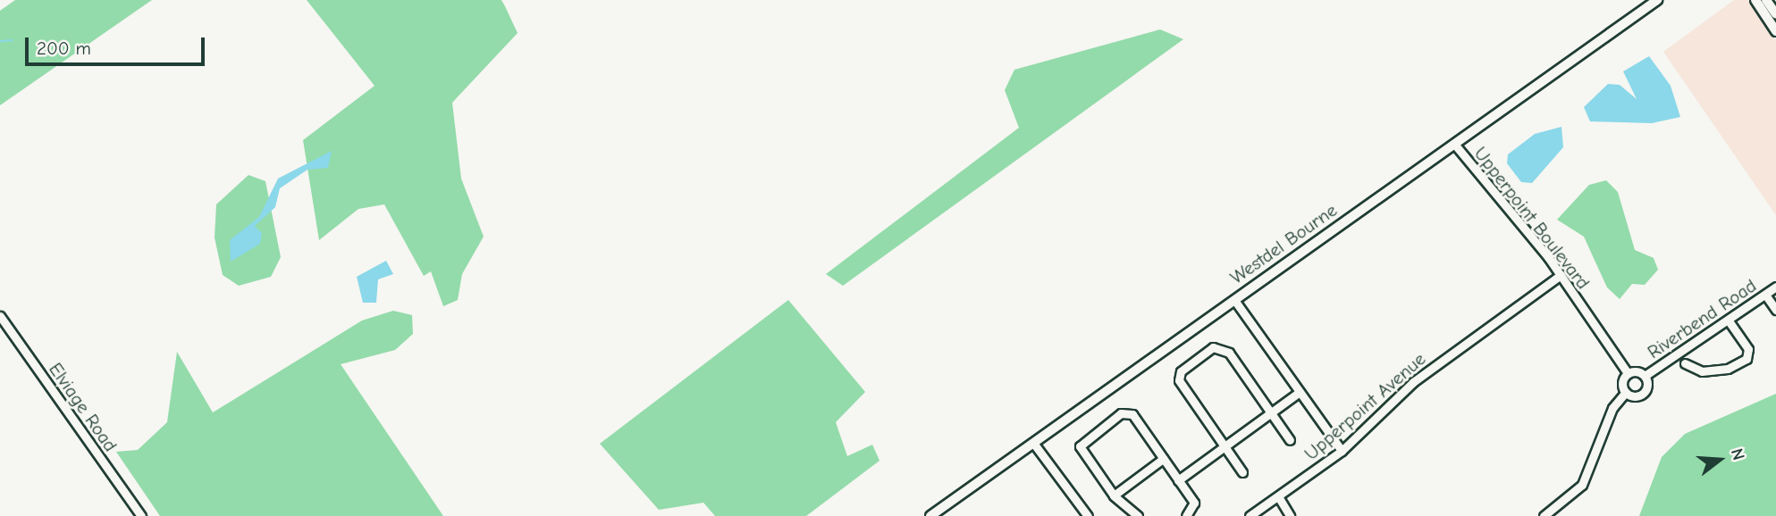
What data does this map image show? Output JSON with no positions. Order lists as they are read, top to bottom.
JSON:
{
  "streets": {
    "main road": ["Westdel Bourne"],
    "street": [
      "Upperpoint Boulevard",
      "Riverbend Road",
      "Upperpoint Avenue",
      "Elviage Road"
    ]
  },
  "crossings": [
    ["Upperpoint Boulevard", "Westdel Bourne"],
    ["Upperpoint Boulevard", "Upperpoint Avenue"]
  ],
  "scale_bar": "200 m",
  "north": "right"
}
